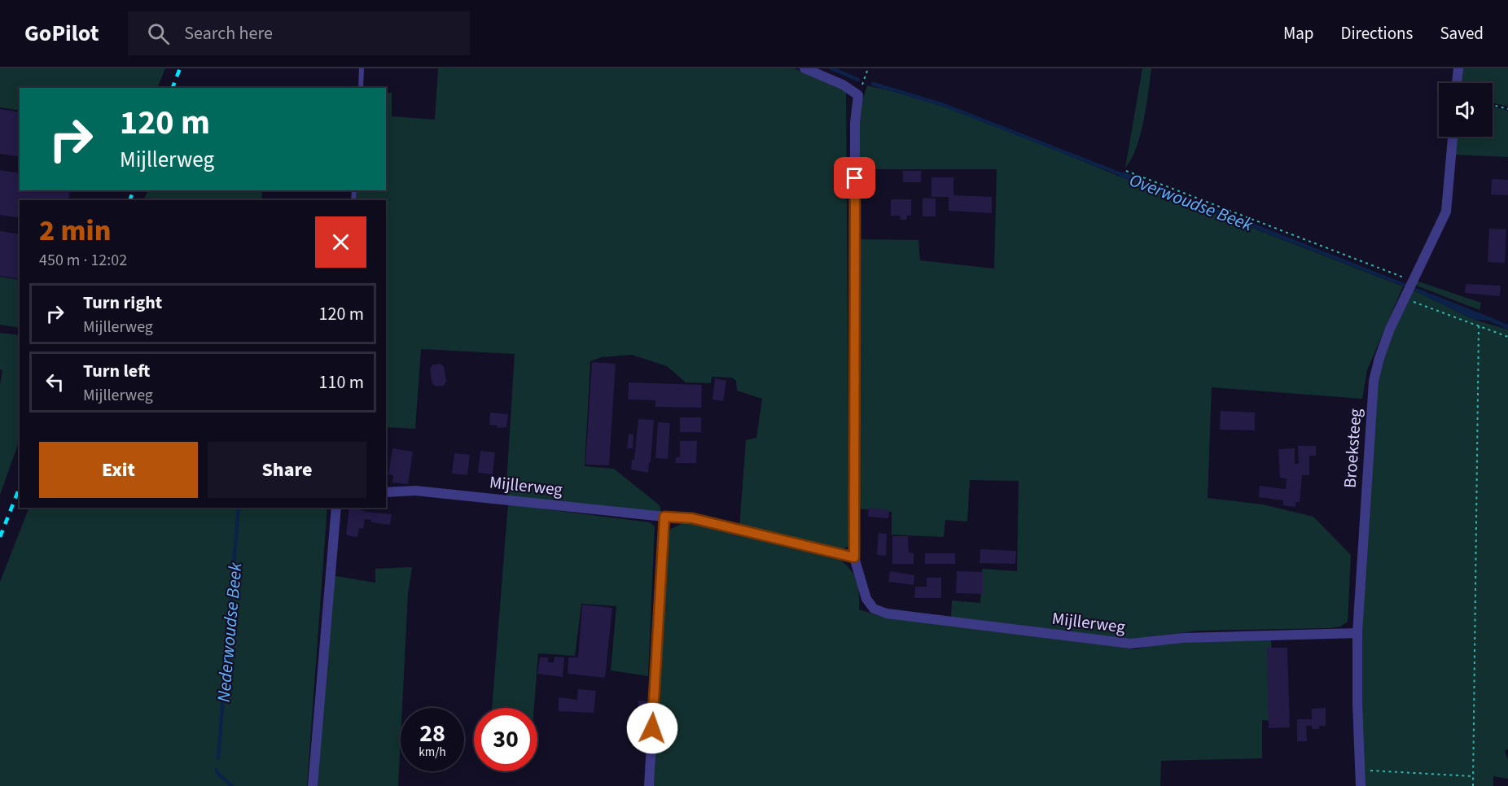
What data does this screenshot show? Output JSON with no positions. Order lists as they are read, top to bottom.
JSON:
{
  "streets": {
    "street": ["Broeksteeg", "Mijllerweg"]
  },
  "crossings": [
    ["Broeksteeg", "Mijllerweg"]
  ],
  "water": ["Overwoudse Beek", "Nederwoudse Beek"],
  "page": {
    "header": "GoPilot",
    "search": "Search here",
    "nav": ["Map", "Directions", "Saved"],
    "turn": ["120 m", "Mijllerweg"],
    "heading": ["2 min", "450 m · 12:02"],
    "list": [
      {
        "name": "Turn right",
        "note": "Mijllerweg",
        "value": "120 m"
      },
      {
        "name": "Turn left",
        "note": "Mijllerweg",
        "value": "110 m"
      }
    ],
    "buttons": ["Exit", "Share"],
    "speed": "28 km/h",
    "limit": "30"
  }
}
